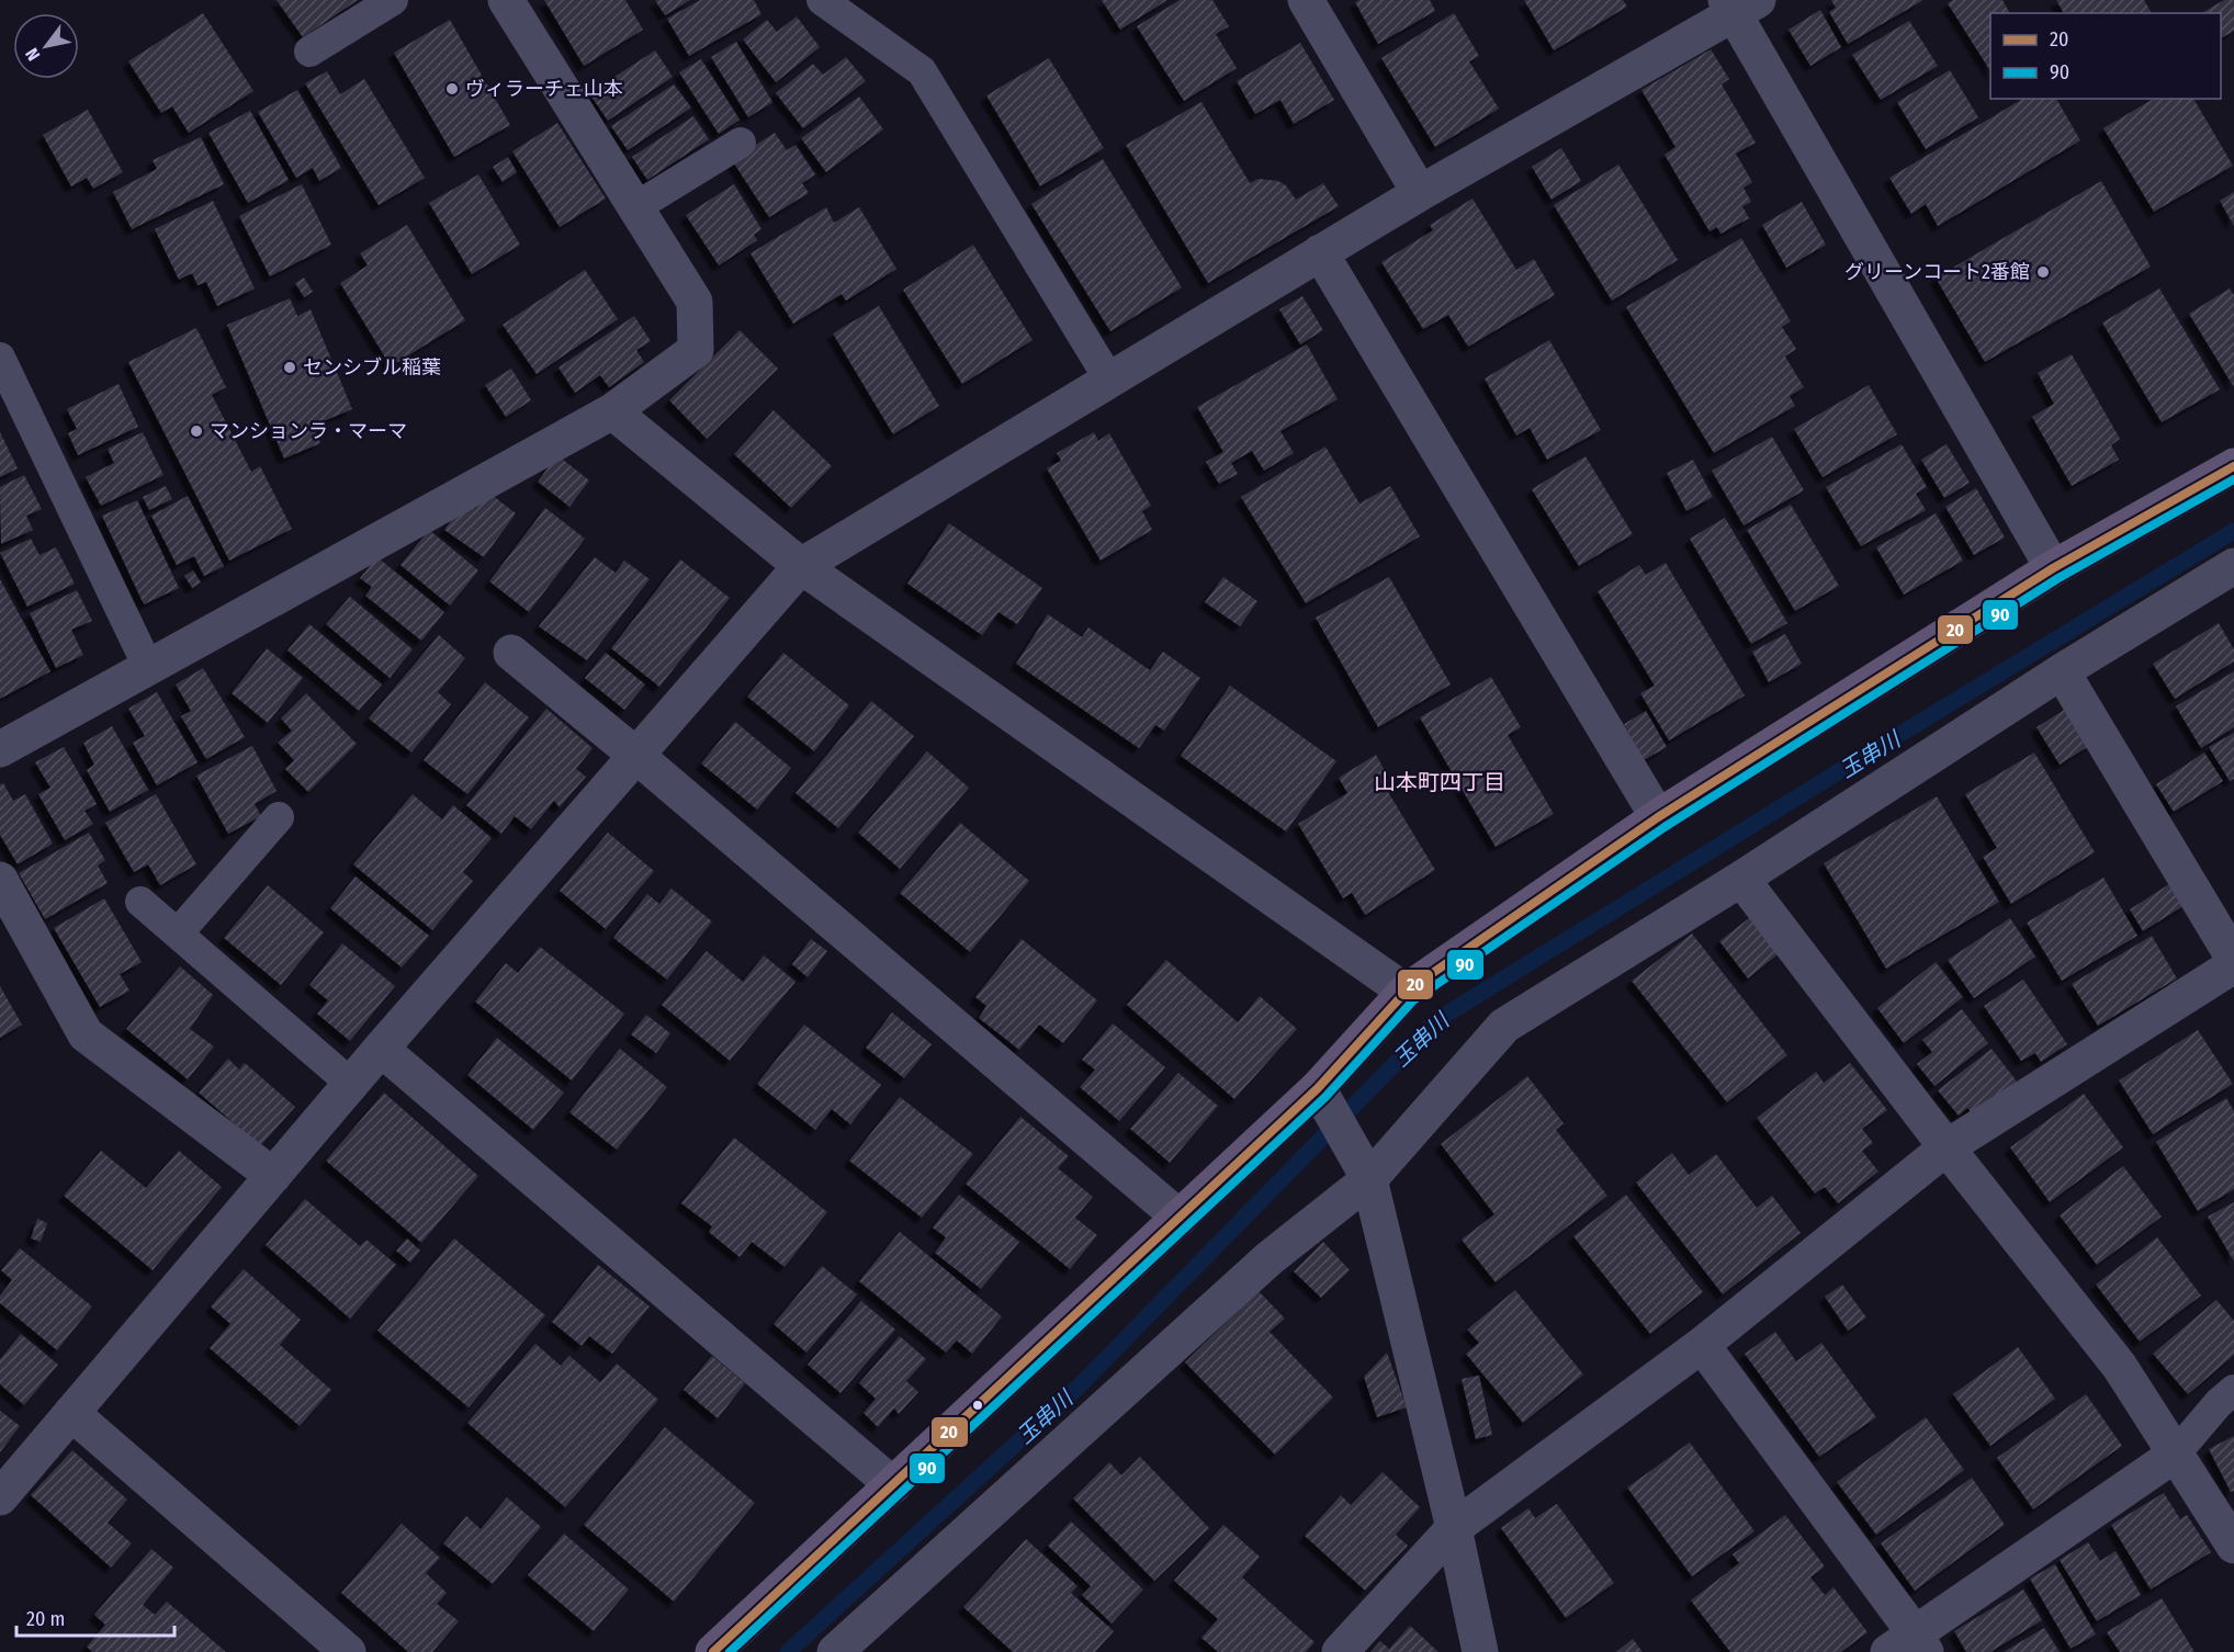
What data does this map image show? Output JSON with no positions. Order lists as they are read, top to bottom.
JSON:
{
  "districts": ["山本町四丁目"],
  "water": ["玉串川"],
  "places": [
    "ヴィラーチェ山本",
    "グリーンコート2番館",
    "センシブル稲葉",
    "マンションラ・マーマ"
  ],
  "lines": ["transit line 20", "transit line 90"],
  "legend": ["20", "90"],
  "scale_bar": "20 m",
  "north": "bottom left"
}
